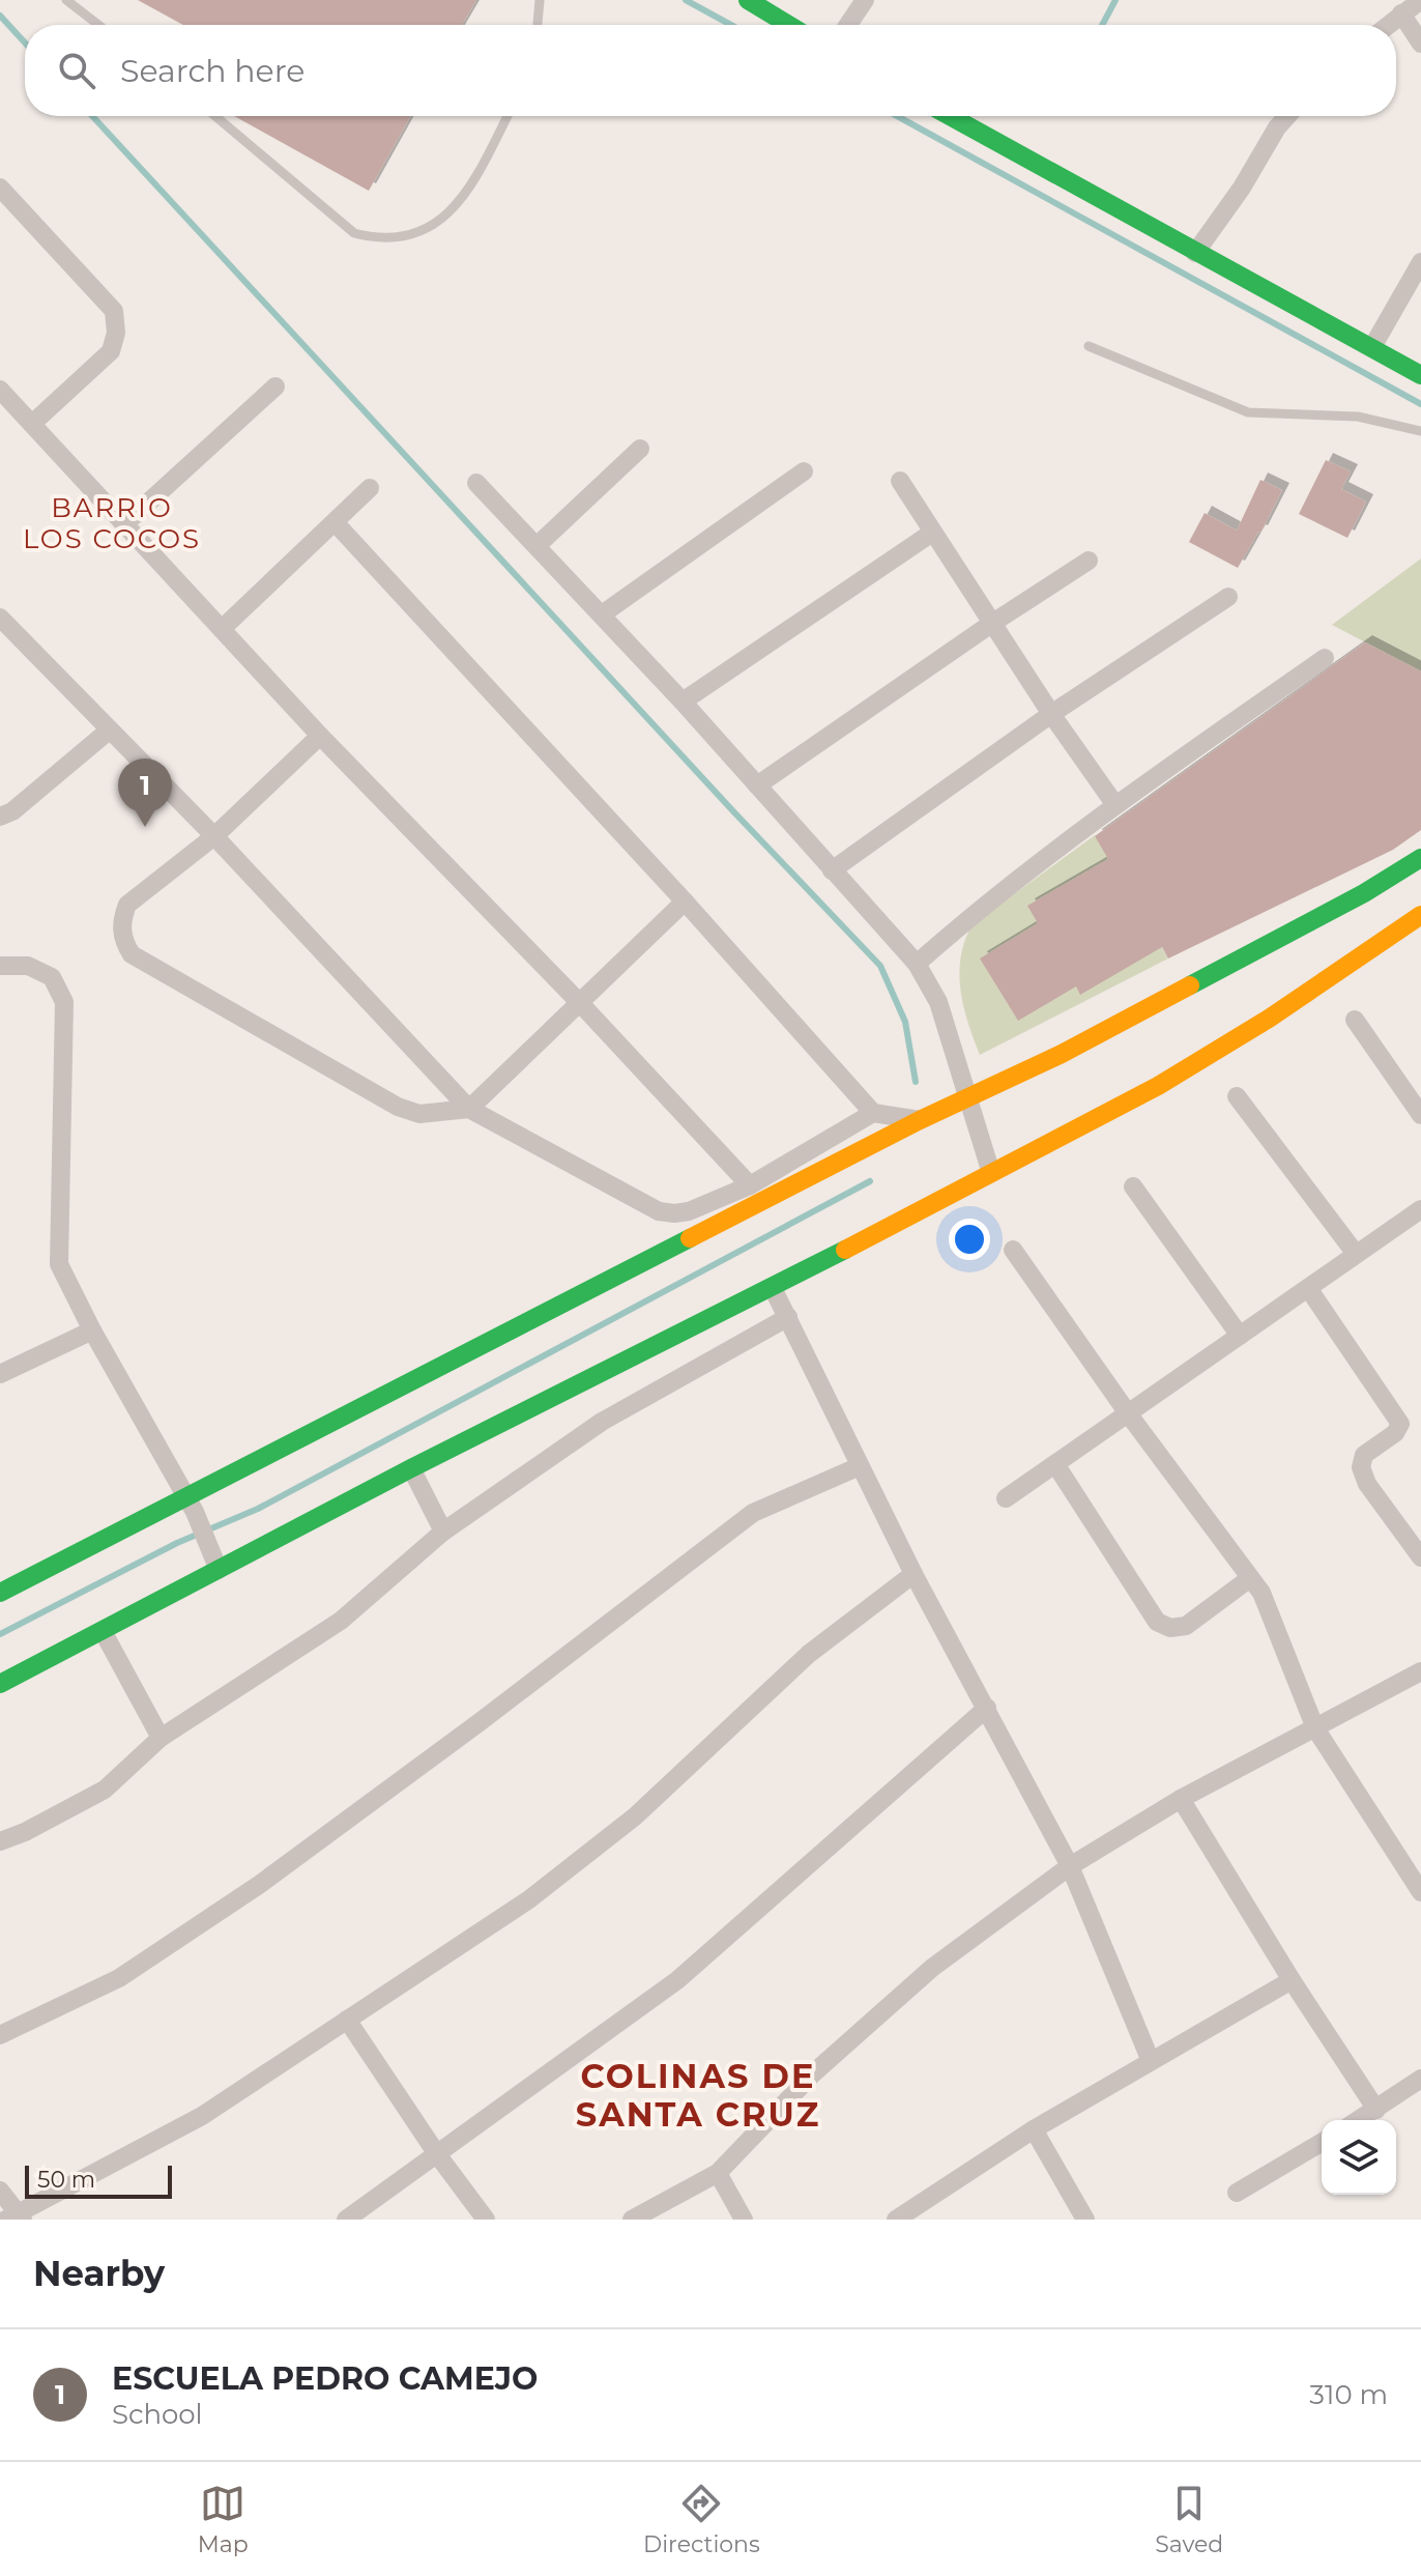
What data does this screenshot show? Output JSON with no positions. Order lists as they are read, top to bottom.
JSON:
{
  "districts": ["BARRIO LOS COCOS", "COLINAS DE SANTA CRUZ"],
  "scale_bar": "50 m",
  "page": {
    "search": "Search here",
    "pins": "1",
    "scale": "50 m",
    "heading": "Nearby",
    "list": [
      {
        "mark": "1",
        "name": "ESCUELA PEDRO CAMEJO",
        "note": "School",
        "value": "310 m"
      }
    ],
    "nav": ["Map", "Directions", "Saved"]
  }
}
